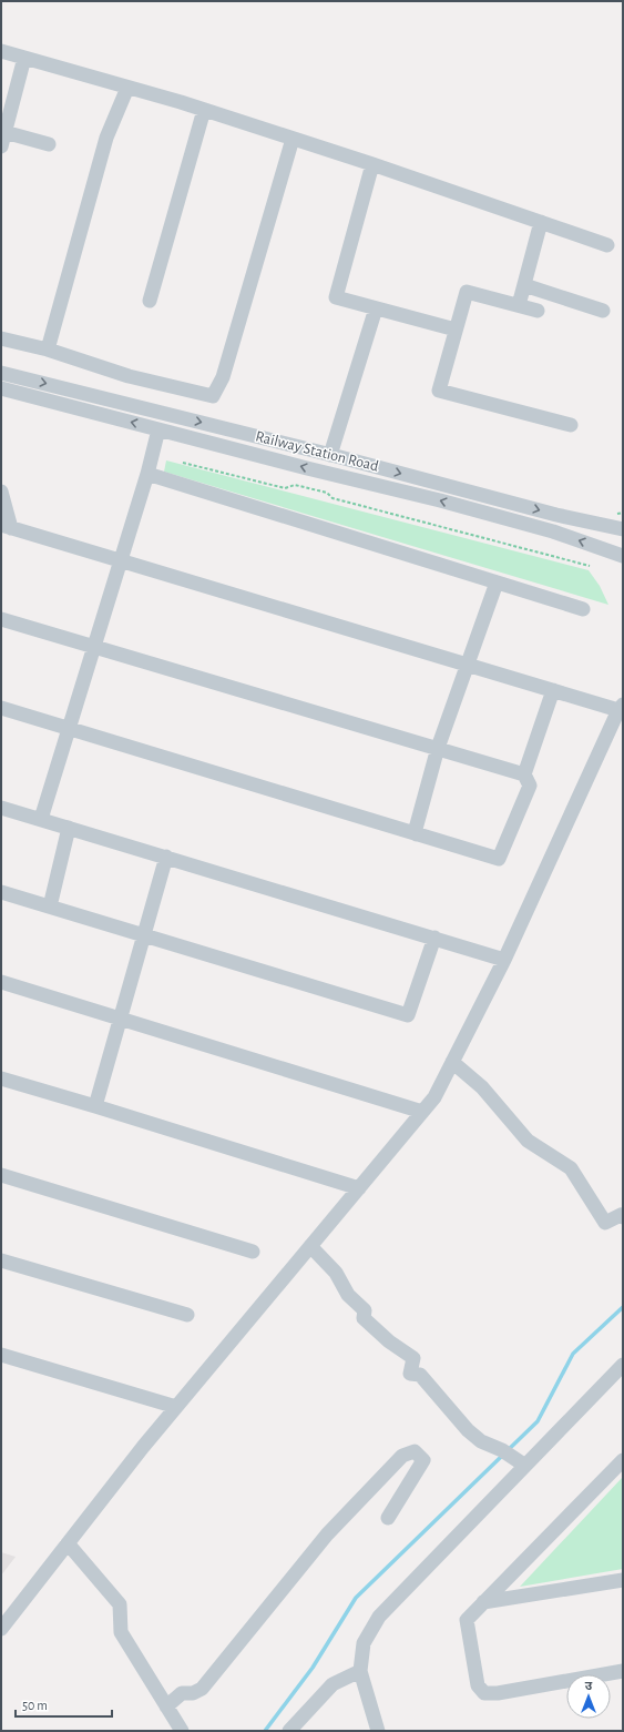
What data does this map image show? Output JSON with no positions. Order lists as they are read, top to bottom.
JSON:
{
  "streets": {
    "street": ["Railway Station Road"]
  },
  "scale_bar": "50 m",
  "north": "top"
}
